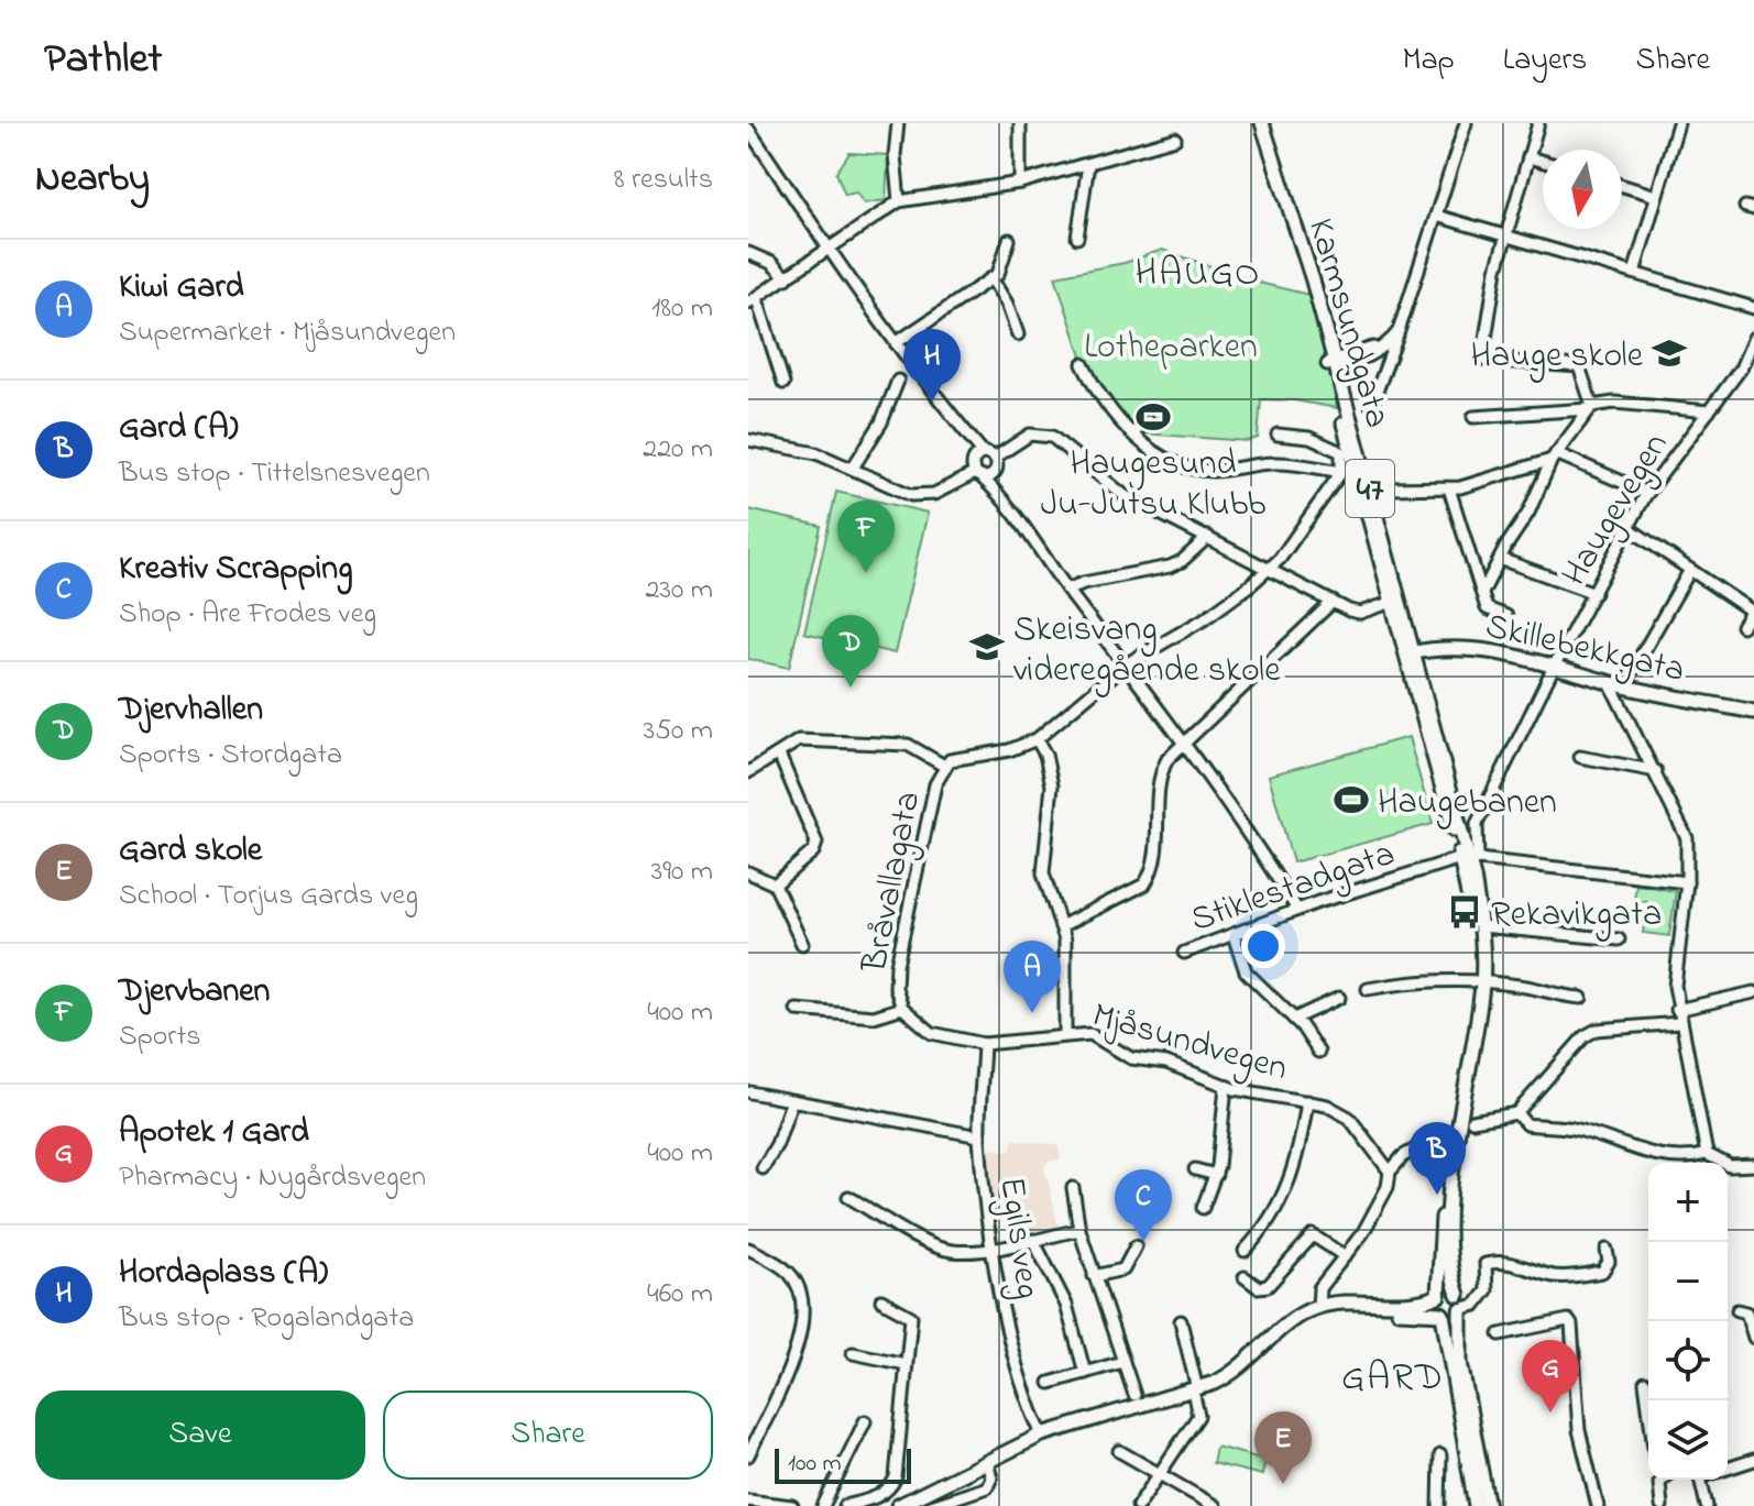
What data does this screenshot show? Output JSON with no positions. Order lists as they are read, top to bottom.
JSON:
{
  "streets": {
    "main road": ["Karmsundgata", "47", "Skillebekkgata"],
    "street": [
      "Haugevegen",
      "Bråvallagata",
      "Stiklestadgata",
      "Mjåsundvegen",
      "Egils veg"
    ]
  },
  "crossings": [
    ["Karmsundgata", "47"],
    ["Karmsundgata", "Haugevegen"],
    ["Karmsundgata", "Skillebekkgata"],
    ["Karmsundgata", "Bråvallagata"],
    ["Karmsundgata", "Stiklestadgata"],
    ["Haugevegen", "Skillebekkgata"],
    ["Haugevegen", "Stiklestadgata"],
    ["Bråvallagata", "Mjåsundvegen"],
    ["Mjåsundvegen", "Egils veg"]
  ],
  "districts": ["HAUGO", "GARD"],
  "parks": ["Lotheparken"],
  "places": {
    "school or university": ["Hauge skole", "Skeisvang videregående skole"],
    "sports": ["Haugesund Ju-Jutsu Klubb", "Haugebanen"],
    "bus stop": ["Rekavikgata"]
  },
  "scale_bar": "100 m",
  "north": "bottom",
  "page": {
    "header": "Pathlet",
    "nav": ["Map", "Layers", "Share"],
    "heading": ["Nearby", "8 results"],
    "list": [
      {
        "mark": "A",
        "name": "Kiwi Gard",
        "note": "Supermarket · Mjåsundvegen",
        "value": "180 m"
      },
      {
        "mark": "B",
        "name": "Gard (A)",
        "note": "Bus stop · Tittelsnesvegen",
        "value": "220 m"
      },
      {
        "mark": "C",
        "name": "Kreativ Scrapping",
        "note": "Shop · Are Frodes veg",
        "value": "230 m"
      },
      {
        "mark": "D",
        "name": "Djervhallen",
        "note": "Sports · Stordgata",
        "value": "350 m"
      },
      {
        "mark": "E",
        "name": "Gard skole",
        "note": "School · Torjus Gards veg",
        "value": "390 m"
      },
      {
        "mark": "F",
        "name": "Djervbanen",
        "note": "Sports",
        "value": "400 m"
      },
      {
        "mark": "G",
        "name": "Apotek 1 Gard",
        "note": "Pharmacy · Nygårdsvegen",
        "value": "400 m"
      },
      {
        "mark": "H",
        "name": "Hordaplass (A)",
        "note": "Bus stop · Rogalandgata",
        "value": "460 m"
      }
    ],
    "pins": [
      "H",
      "F",
      "D",
      "A",
      "B",
      "C",
      "G",
      "E"
    ],
    "map_buttons": ["+", "−"],
    "buttons": ["Save", "Share"],
    "scale": "100 m"
  }
}
